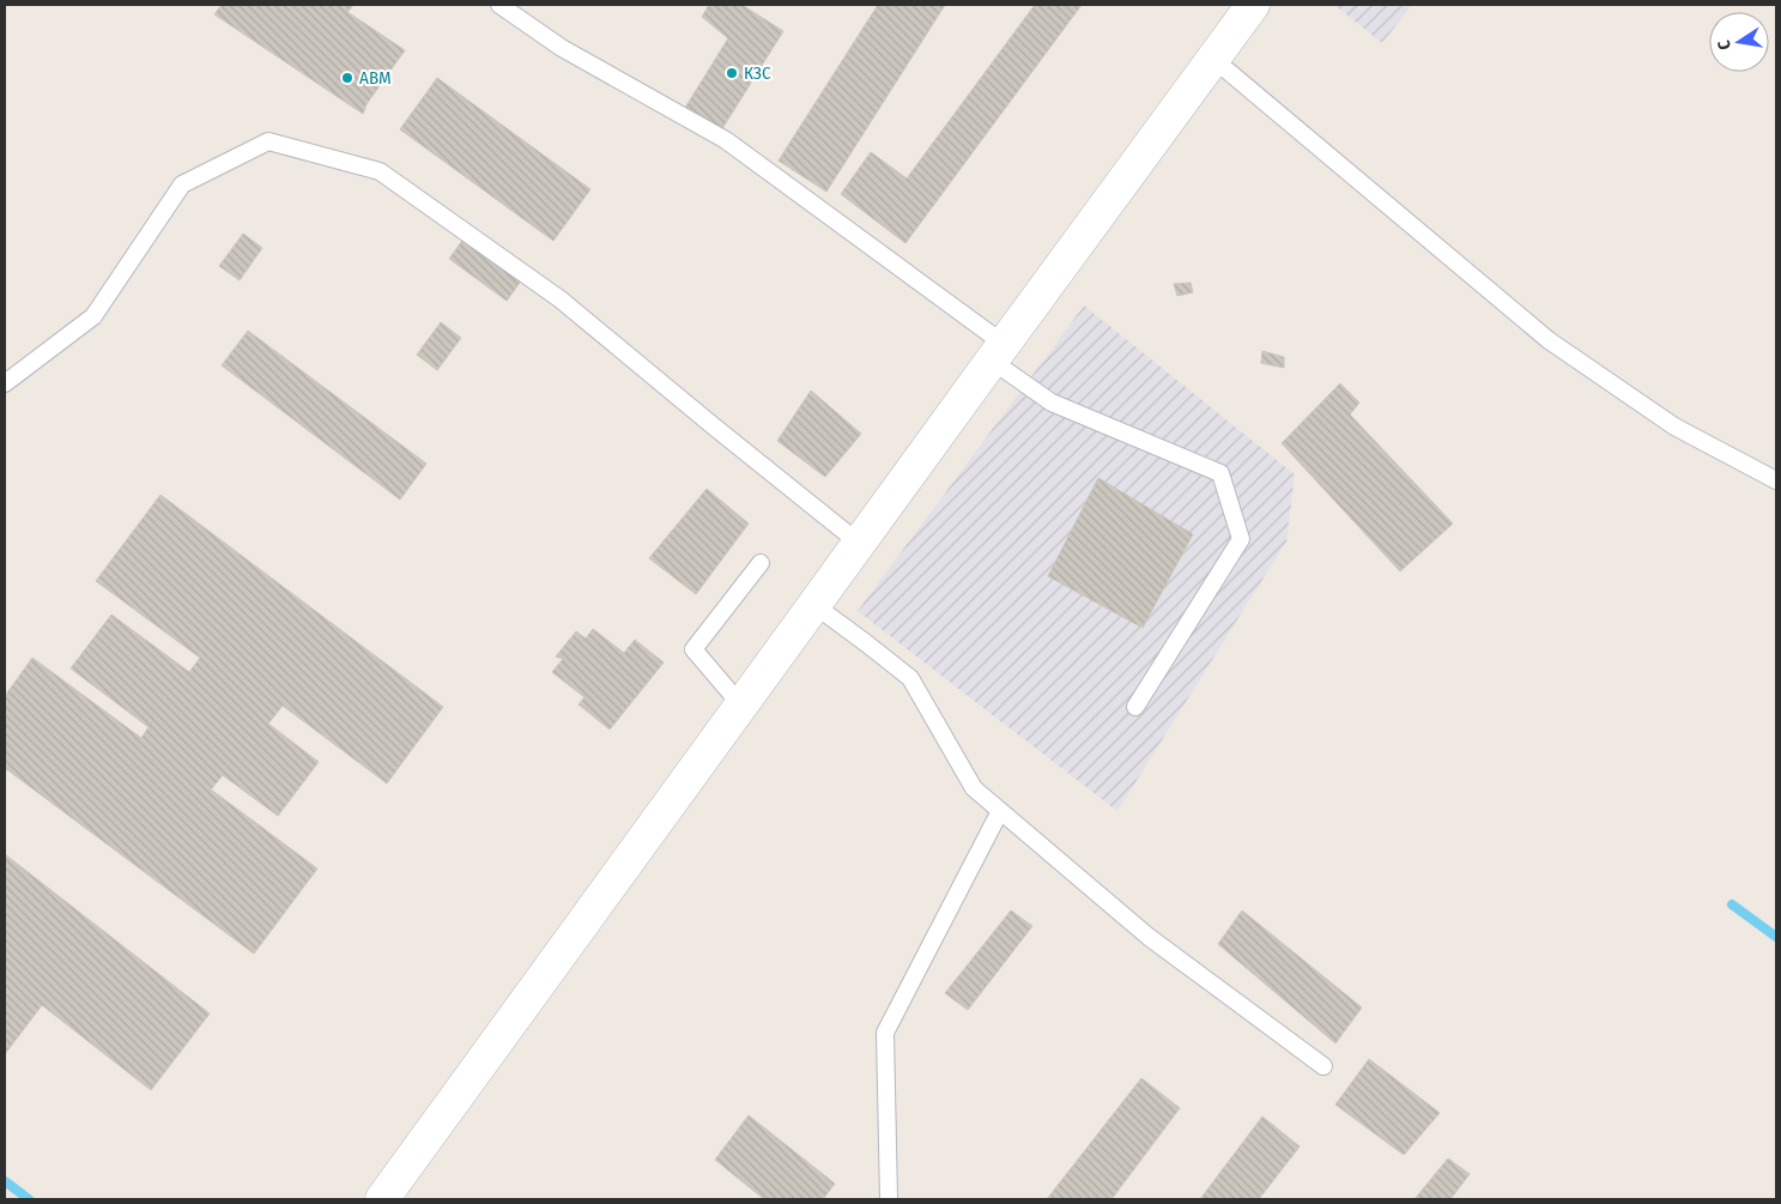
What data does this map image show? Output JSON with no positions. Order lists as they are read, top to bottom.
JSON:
{
  "places": ["КЗС", "АВМ"],
  "north": "left"
}
